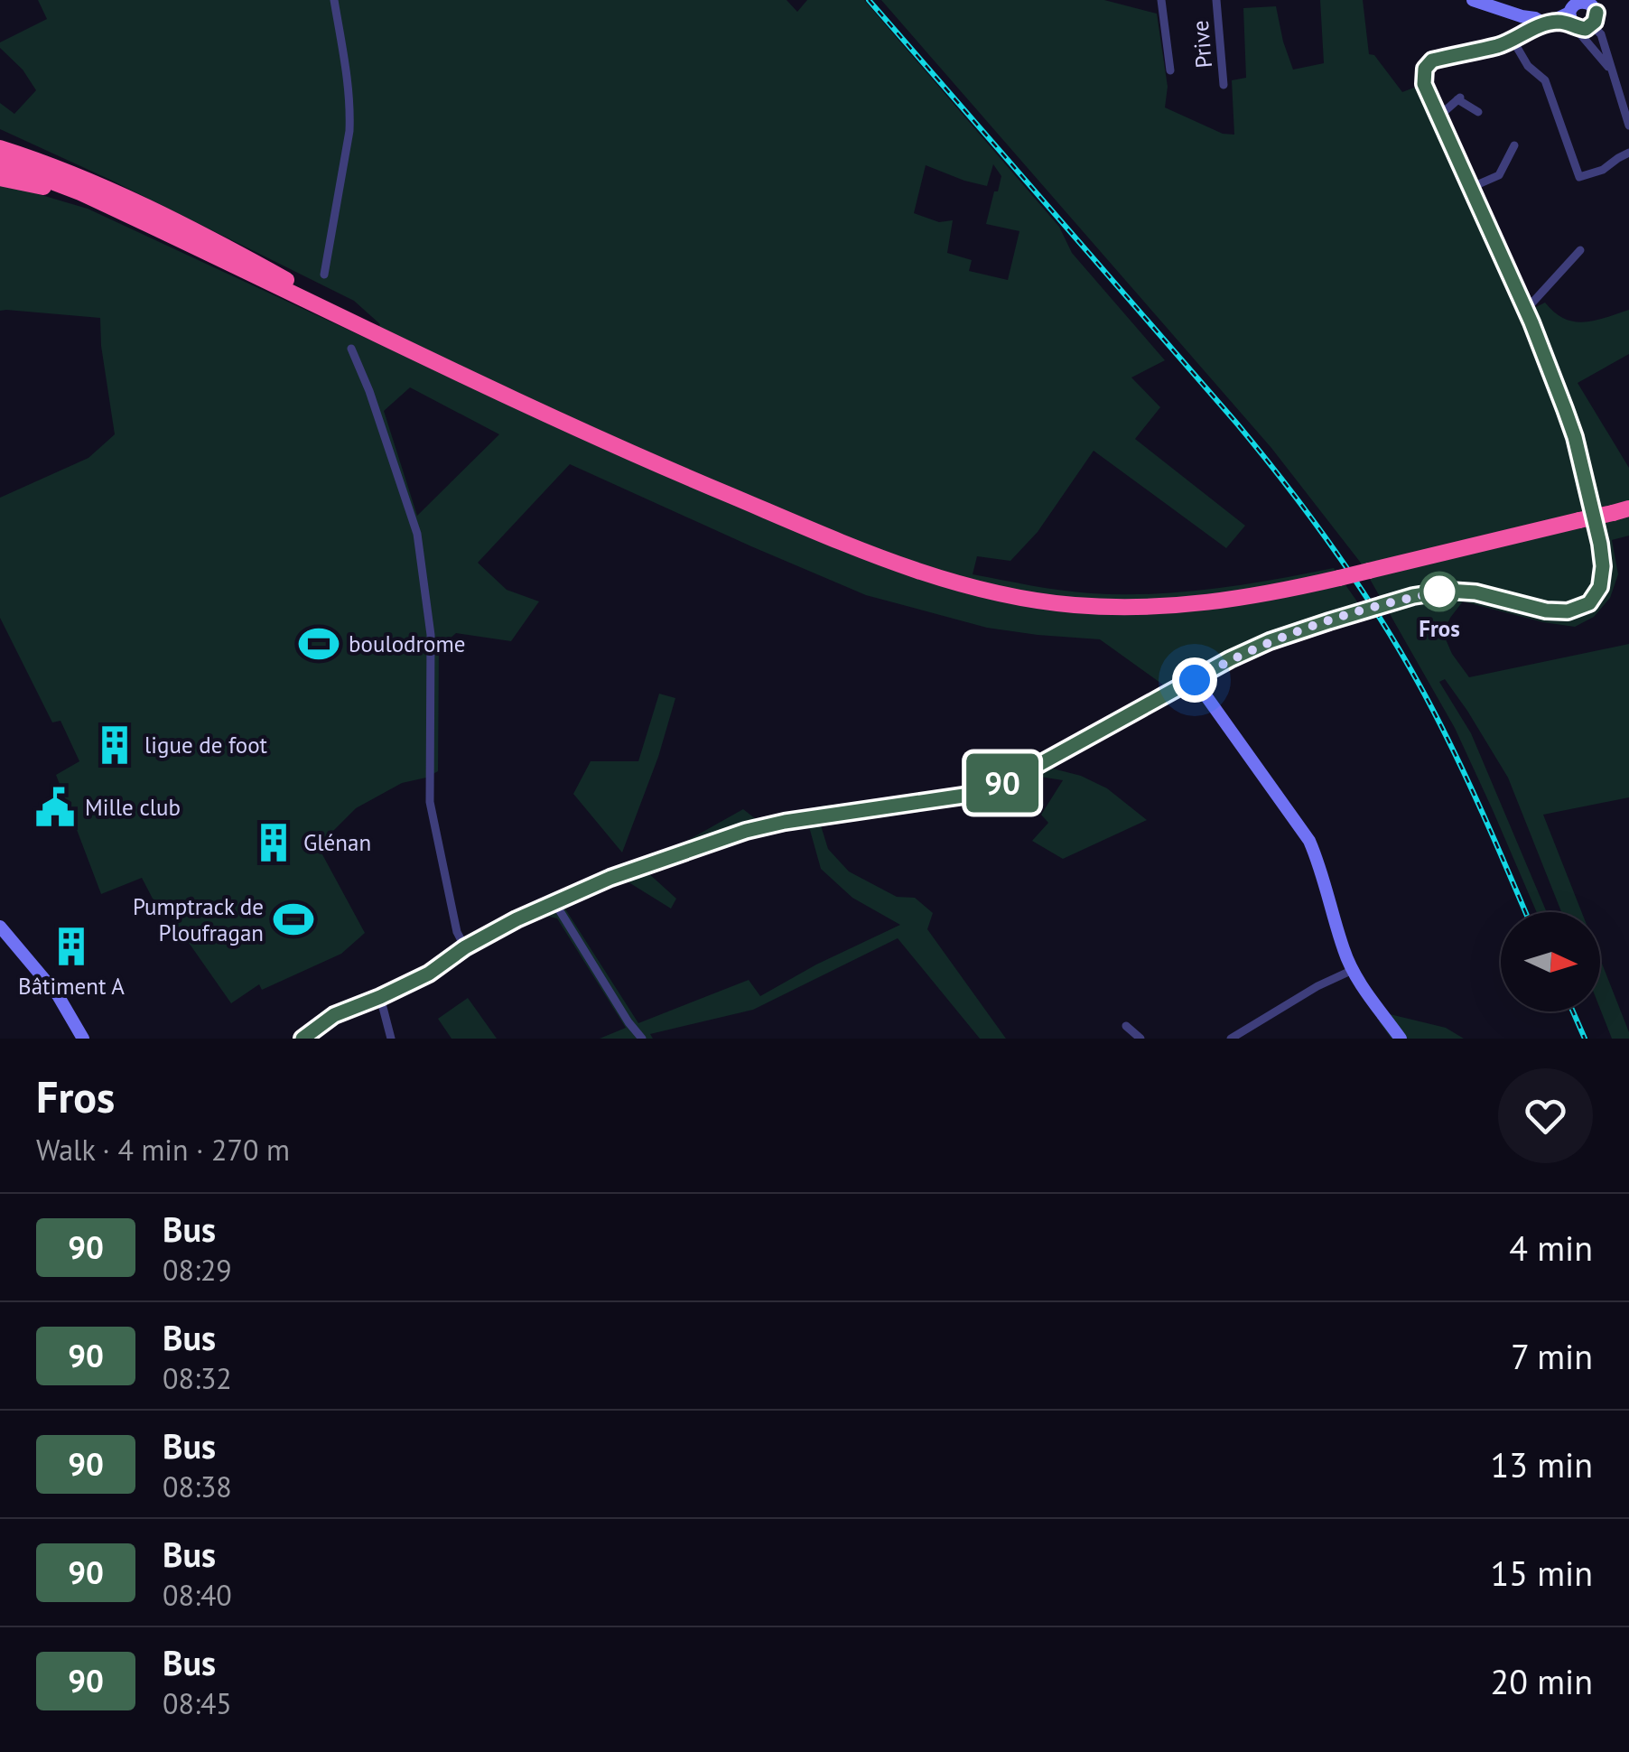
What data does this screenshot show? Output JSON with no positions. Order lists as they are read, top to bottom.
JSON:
{
  "streets": {
    "street": ["Prive"]
  },
  "places": {
    "other": ["Fros"],
    "sports": ["boulodrome", "Pumptrack de Ploufragan"],
    "building": ["ligue de foot", "Glénan", "Bâtiment A"],
    "public building": ["Mille club"]
  },
  "lines": ["bus line 90"],
  "north": "right",
  "page": {
    "on_map": "90",
    "heading": ["Fros", "Walk · 4 min · 270 m"],
    "list": [
      {
        "mark": "90",
        "name": "Bus",
        "note": "08:29",
        "value": "4 min"
      },
      {
        "mark": "90",
        "name": "Bus",
        "note": "08:32",
        "value": "7 min"
      },
      {
        "mark": "90",
        "name": "Bus",
        "note": "08:38",
        "value": "13 min"
      },
      {
        "mark": "90",
        "name": "Bus",
        "note": "08:40",
        "value": "15 min"
      },
      {
        "mark": "90",
        "name": "Bus",
        "note": "08:45",
        "value": "20 min"
      }
    ]
  }
}
